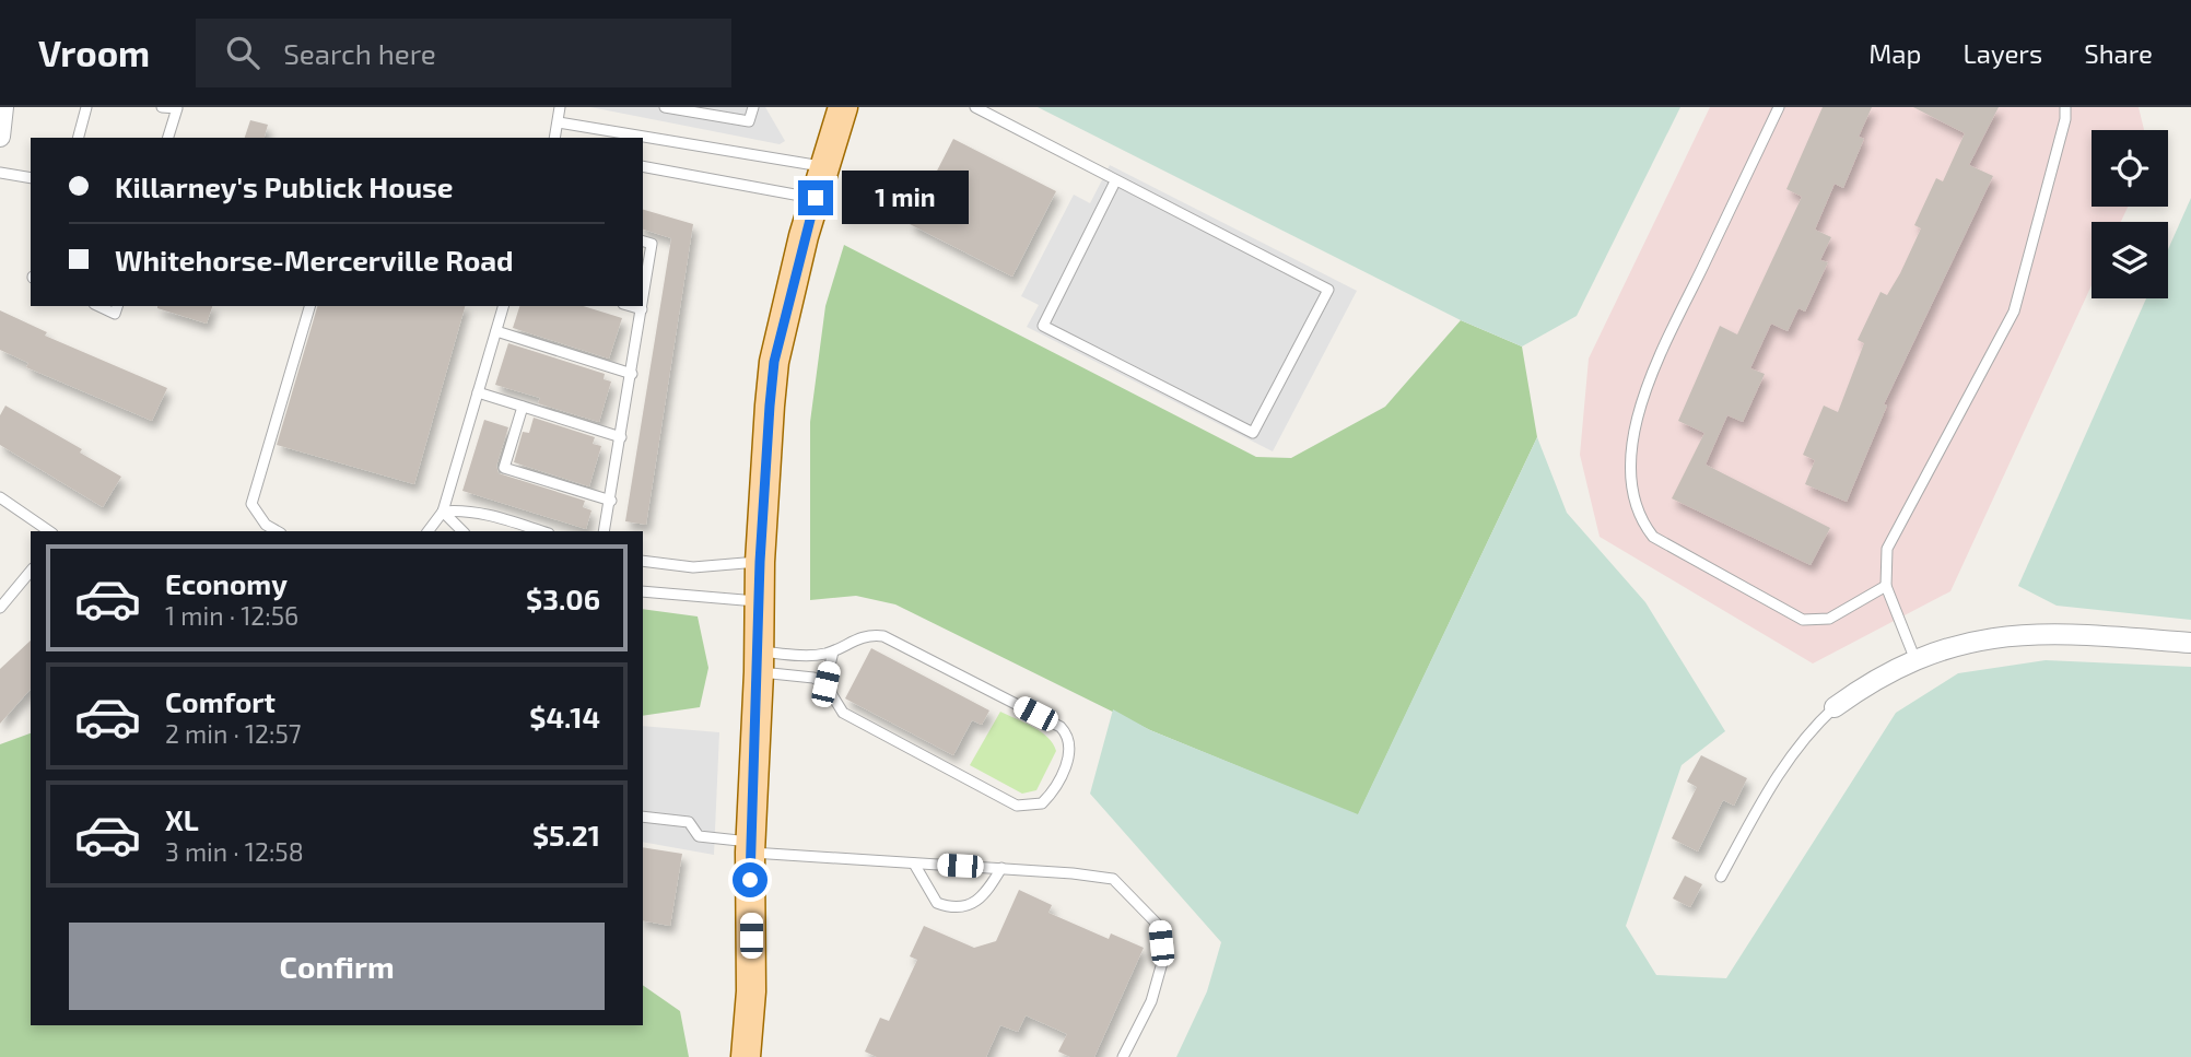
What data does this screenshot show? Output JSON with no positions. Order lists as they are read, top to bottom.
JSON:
{
  "page": {
    "header": "Vroom",
    "search": "Search here",
    "nav": ["Map", "Layers", "Share"],
    "banner": ["Killarney's Publick House", "Whitehorse-Mercerville Road"],
    "bubble": "1 min",
    "list": [
      {
        "name": "Economy",
        "note": "1 min · 12:56",
        "value": "$3.06"
      },
      {
        "name": "Comfort",
        "note": "2 min · 12:57",
        "value": "$4.14"
      },
      {
        "name": "XL",
        "note": "3 min · 12:58",
        "value": "$5.21"
      }
    ],
    "buttons": "Confirm"
  }
}
